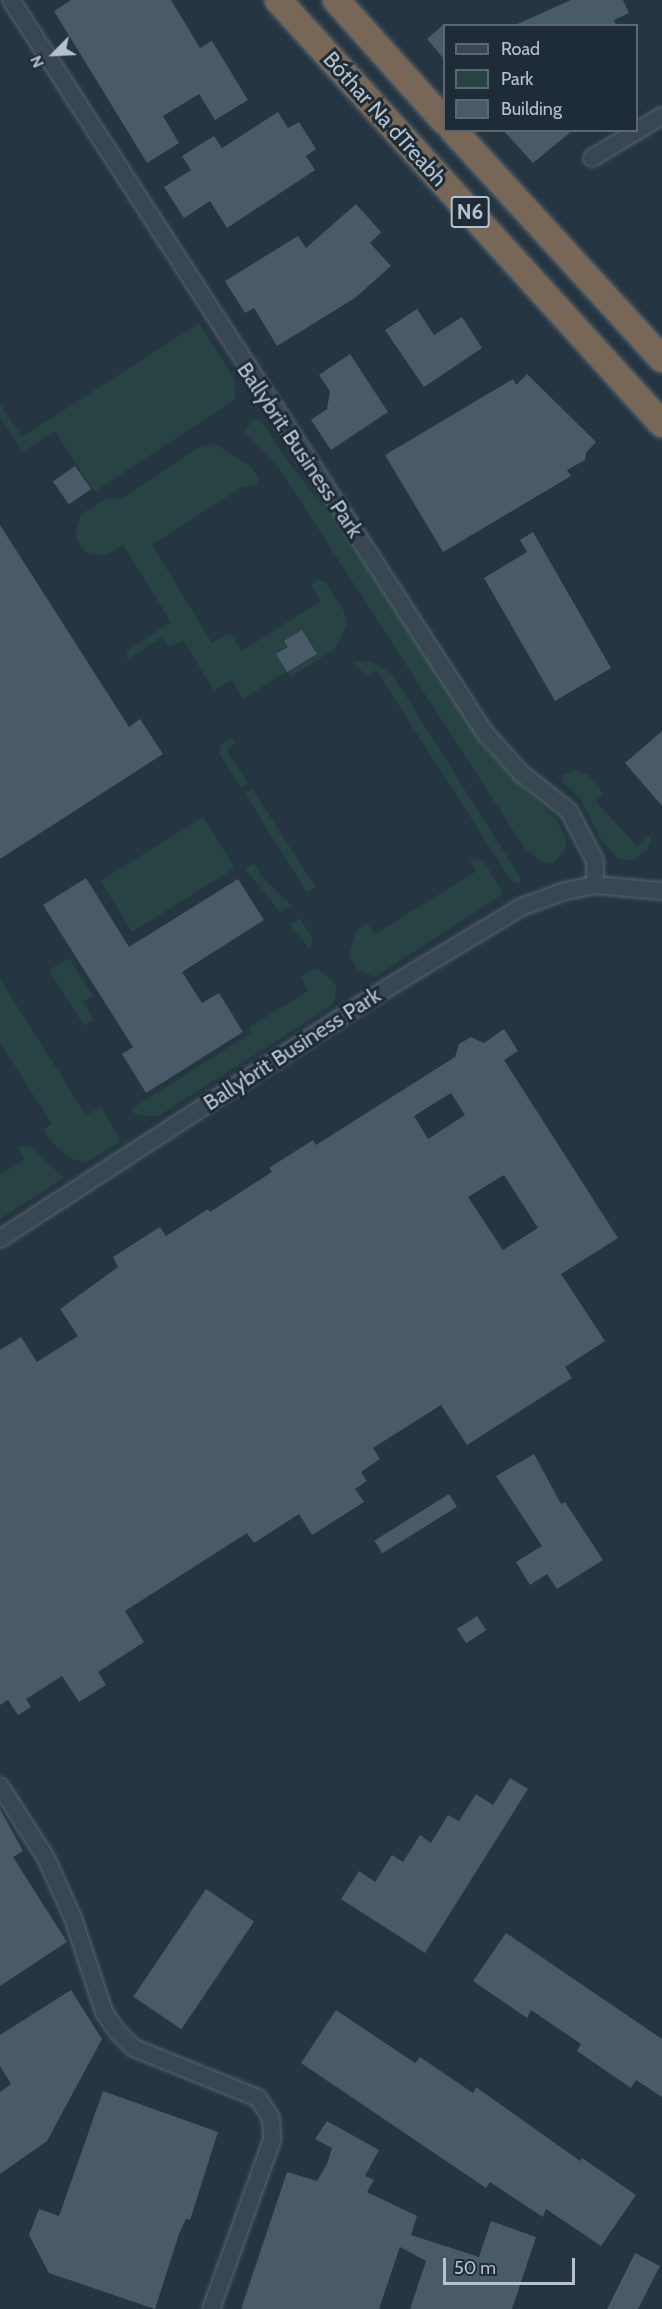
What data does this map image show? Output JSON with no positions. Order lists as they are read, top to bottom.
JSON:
{
  "streets": {
    "highway": ["Bóthar Na dTreabh", "N6"],
    "street": ["Ballybrit Business Park"]
  },
  "crossings": [
    ["Bóthar Na dTreabh", "N6"]
  ],
  "legend": ["Road", "Park", "Building"],
  "scale_bar": "50 m",
  "north": "bottom left"
}
